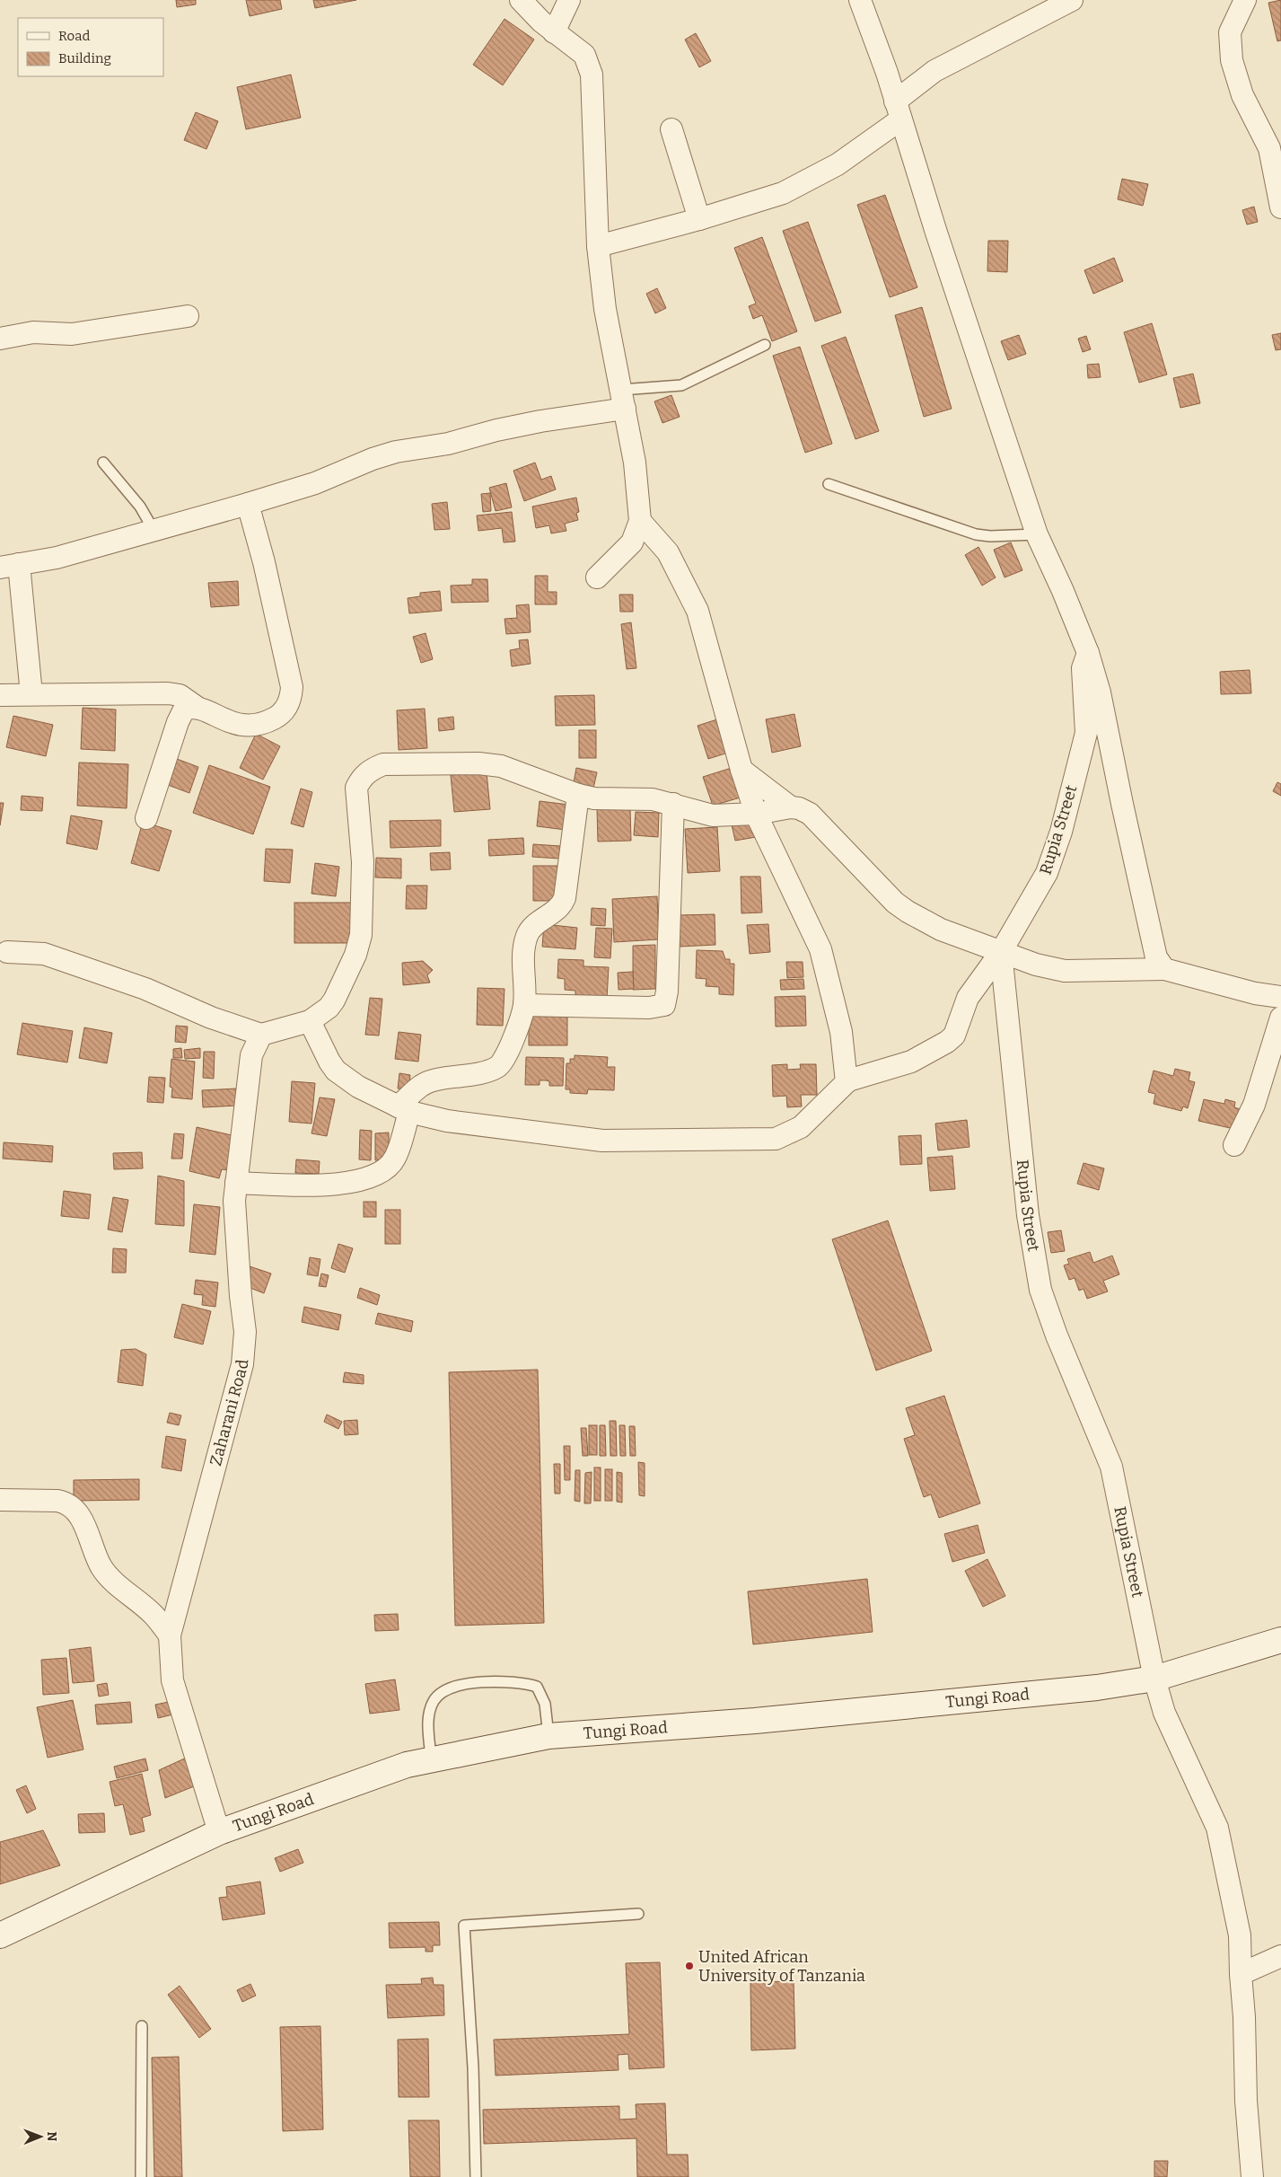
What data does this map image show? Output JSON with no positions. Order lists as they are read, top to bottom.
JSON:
{
  "streets": {
    "main road": ["Tungi Road"],
    "street": ["Rupia Street", "Zaharani Road"]
  },
  "crossings": [
    ["Rupia Street", "Tungi Road"],
    ["Zaharani Road", "Tungi Road"]
  ],
  "places": ["United African University of Tanzania"],
  "legend": ["Road", "Building"],
  "north": "right"
}
